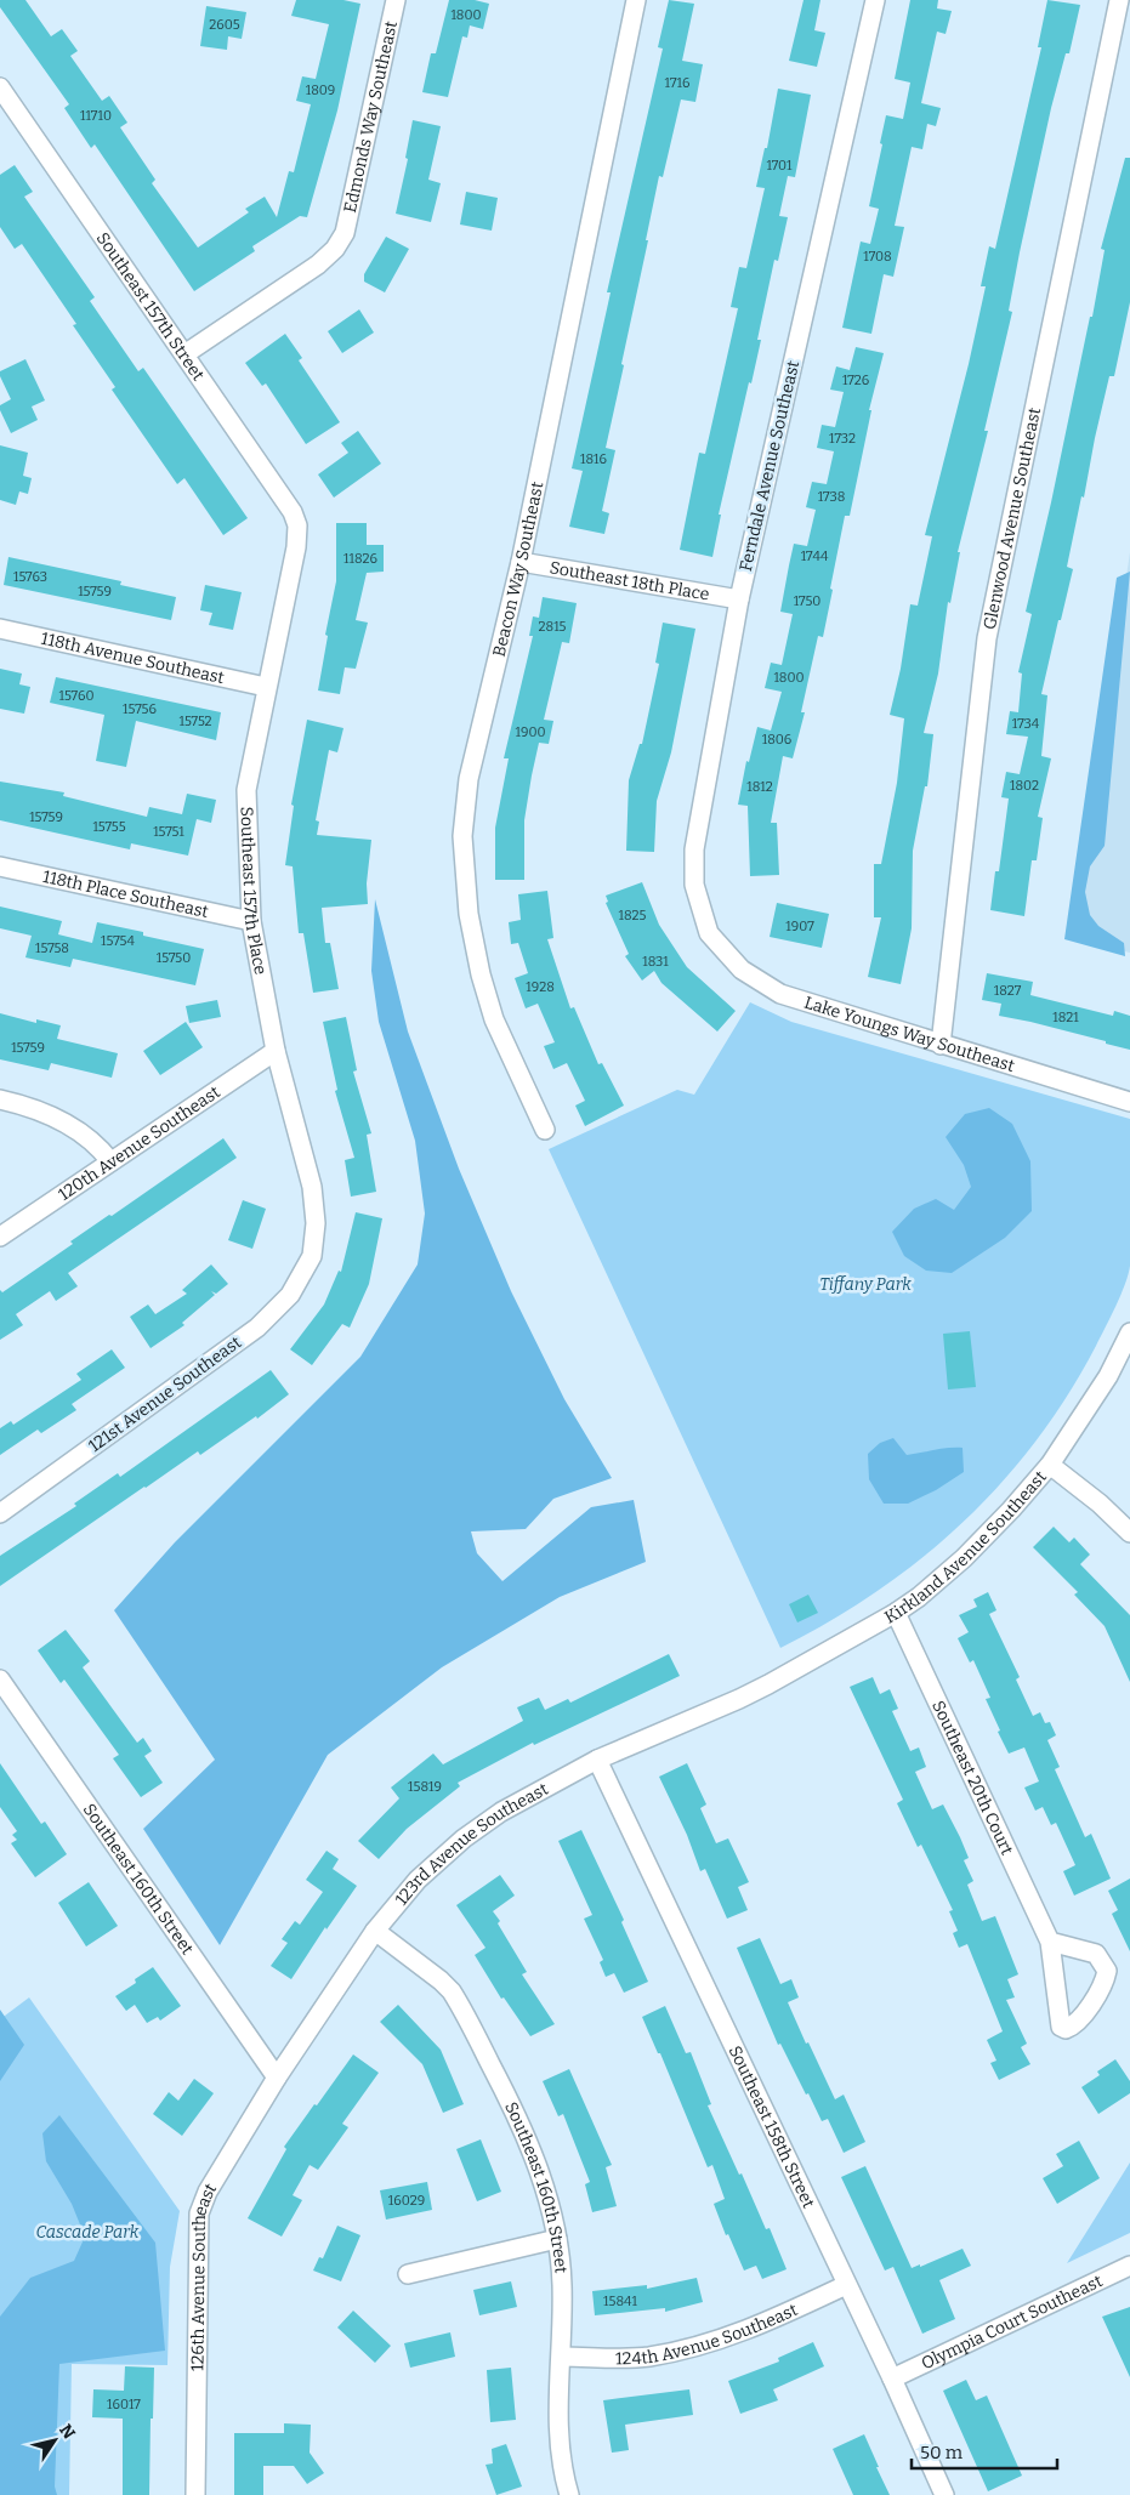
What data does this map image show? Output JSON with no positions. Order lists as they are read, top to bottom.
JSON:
{
  "streets": {
    "street": [
      "Edmonds Way Southeast",
      "Southeast 157th Street",
      "Ferndale Avenue Southeast",
      "Glenwood Avenue Southeast",
      "Beacon Way Southeast",
      "Southeast 18th Place",
      "118th Avenue Southeast",
      "Southeast 157th Place",
      "118th Place Southeast",
      "Lake Youngs Way Southeast",
      "120th Avenue Southeast",
      "121st Avenue Southeast",
      "Kirkland Avenue Southeast",
      "Southeast 20th Court",
      "123rd Avenue Southeast",
      "Southeast 160th Street",
      "Southeast 158th Street",
      "126th Avenue Southeast",
      "Olympia Court Southeast",
      "124th Avenue Southeast"
    ]
  },
  "crossings": [
    ["Edmonds Way Southeast", "Southeast 157th Street"],
    ["Southeast 157th Street", "Southeast 157th Place"],
    ["Ferndale Avenue Southeast", "Southeast 18th Place"],
    ["Ferndale Avenue Southeast", "Lake Youngs Way Southeast"],
    ["Glenwood Avenue Southeast", "Lake Youngs Way Southeast"],
    ["Beacon Way Southeast", "Southeast 18th Place"],
    ["118th Avenue Southeast", "Southeast 157th Place"],
    ["Southeast 157th Place", "118th Place Southeast"],
    ["Southeast 157th Place", "120th Avenue Southeast"],
    ["Southeast 157th Place", "121st Avenue Southeast"],
    ["Kirkland Avenue Southeast", "Southeast 20th Court"],
    ["Kirkland Avenue Southeast", "123rd Avenue Southeast"],
    ["123rd Avenue Southeast", "Southeast 160th Street"],
    ["123rd Avenue Southeast", "Southeast 158th Street"],
    ["123rd Avenue Southeast", "126th Avenue Southeast"],
    ["Southeast 160th Street", "126th Avenue Southeast"],
    ["Southeast 160th Street", "124th Avenue Southeast"],
    ["Southeast 158th Street", "Olympia Court Southeast"],
    ["Southeast 158th Street", "124th Avenue Southeast"]
  ],
  "parks": ["Tiffany Park", "Cascade Park"],
  "house_numbers": [
    "1800",
    "2605",
    "1716",
    "1809",
    "11710",
    "1701",
    "1708",
    "1726",
    "1732",
    "1816",
    "1738",
    "1744",
    "11826",
    "15763",
    "15759",
    "1750",
    "2815",
    "1800",
    "15760",
    "15756",
    "15752",
    "1734",
    "1900",
    "1806",
    "1802",
    "1812",
    "15759",
    "15755",
    "15751",
    "1825",
    "1907",
    "15754",
    "15758",
    "15750",
    "1831",
    "1928",
    "1827",
    "1821",
    "15759",
    "15819",
    "16029",
    "15841",
    "16017"
  ],
  "scale_bar": "50 m",
  "north": "top right"
}
